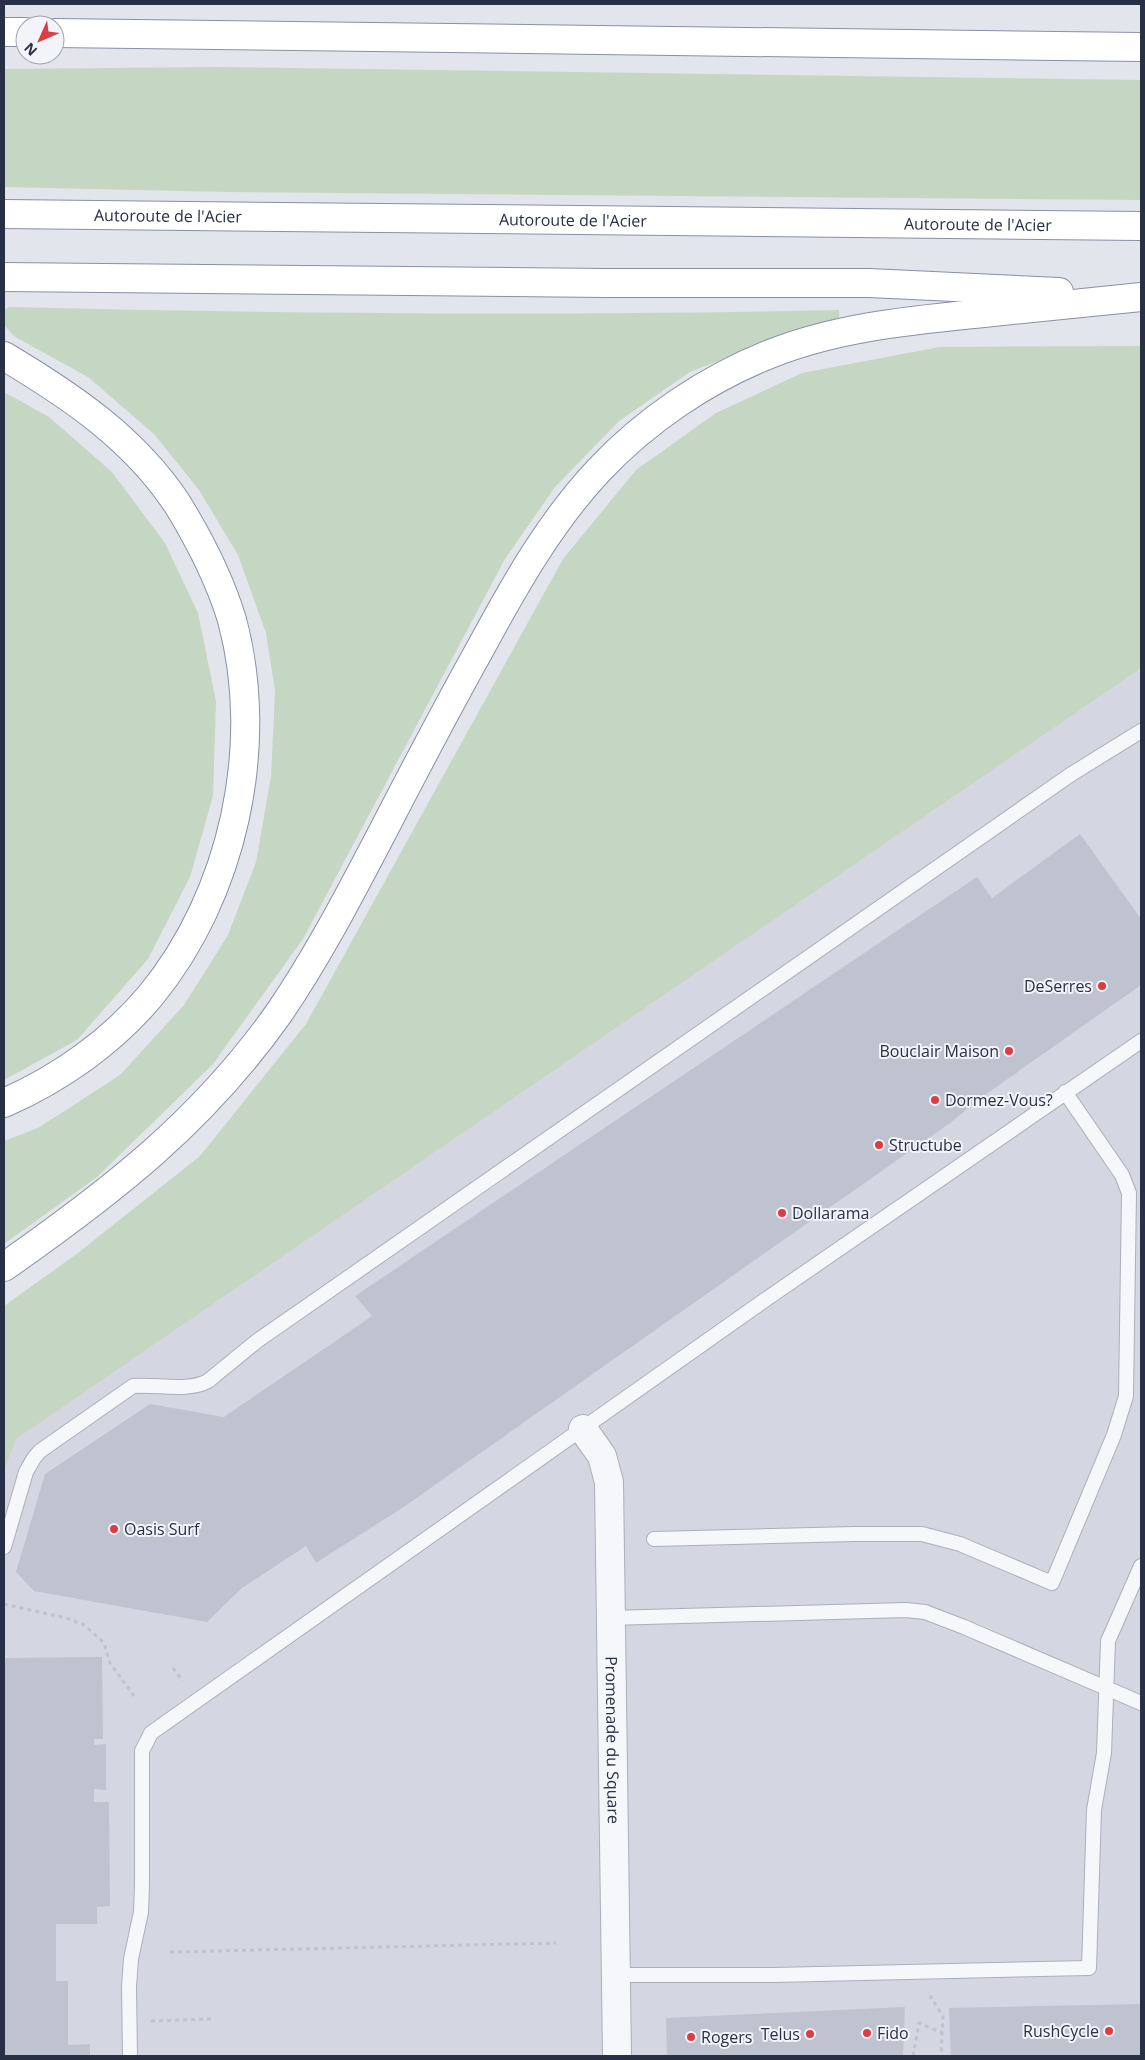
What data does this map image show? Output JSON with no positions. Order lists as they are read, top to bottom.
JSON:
{
  "streets": {
    "highway": ["Autoroute de l'Acier"],
    "street": ["Promenade du Square"]
  },
  "places": [
    "DeSerres",
    "Bouclair Maison",
    "Dormez-Vous?",
    "Structube",
    "Dollarama",
    "Oasis Surf",
    "RushCycle",
    "Fido",
    "Telus",
    "Rogers"
  ],
  "north": "bottom left"
}
